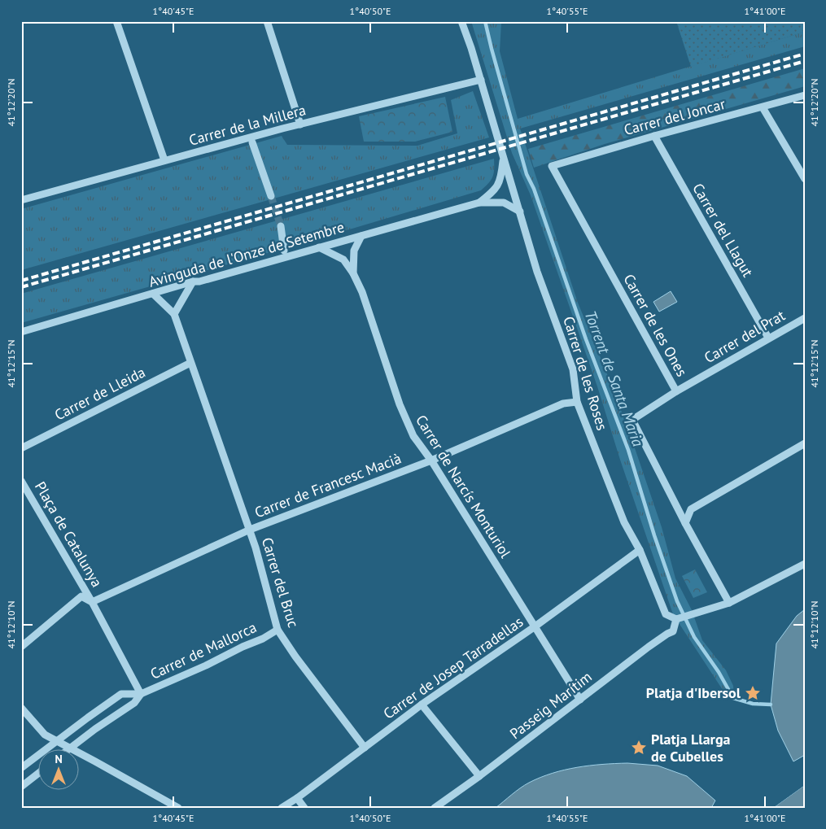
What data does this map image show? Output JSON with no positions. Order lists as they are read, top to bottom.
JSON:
{
  "streets": {
    "street": [
      "Carrer del Joncar",
      "Carrer de la Millera",
      "Carrer del Llagut",
      "Avinguda de l'Onze de Setembre",
      "Carrer de les Ones",
      "Carrer del Prat",
      "Carrer de les Roses",
      "Carrer de Lleida",
      "Carrer de Francesc Macià",
      "Carrer de Narcís Monturiol",
      "Plaça de Catalunya",
      "Carrer del Bruc",
      "Carrer de Mallorca",
      "Carrer de Josep Tarradellas",
      "Passeig Marítim"
    ]
  },
  "crossings": [
    ["Carrer del Joncar", "Carrer del Llagut"],
    ["Carrer del Joncar", "Carrer de les Ones"],
    ["Carrer de la Millera", "Carrer de les Roses"],
    ["Carrer del Llagut", "Carrer del Prat"],
    ["Avinguda de l'Onze de Setembre", "Carrer de les Roses"],
    ["Avinguda de l'Onze de Setembre", "Carrer de Narcís Monturiol"],
    ["Avinguda de l'Onze de Setembre", "Carrer del Bruc"],
    ["Carrer de les Ones", "Carrer del Prat"],
    ["Carrer de les Roses", "Carrer de Francesc Macià"],
    ["Carrer de les Roses", "Carrer de Josep Tarradellas"],
    ["Carrer de les Roses", "Passeig Marítim"],
    ["Carrer de Lleida", "Carrer del Bruc"],
    ["Carrer de Francesc Macià", "Carrer de Narcís Monturiol"],
    ["Carrer de Francesc Macià", "Plaça de Catalunya"],
    ["Carrer de Francesc Macià", "Carrer del Bruc"],
    ["Carrer de Narcís Monturiol", "Carrer de Josep Tarradellas"],
    ["Carrer de Narcís Monturiol", "Passeig Marítim"],
    ["Plaça de Catalunya", "Carrer de Mallorca"],
    ["Carrer del Bruc", "Carrer de Mallorca"],
    ["Carrer del Bruc", "Carrer de Josep Tarradellas"]
  ],
  "water": ["Torrent de Santa Maria"],
  "places": {
    "place": ["Platja d'Ibersol", "Platja Llarga de Cubelles"]
  },
  "north": "top",
  "coordinates": [
    "1°40'45\"E",
    "1°40'50\"E",
    "1°40'55\"E",
    "1°41'00\"E",
    "41°12'20\"N",
    "41°12'15\"N",
    "41°12'10\"N"
  ]
}
